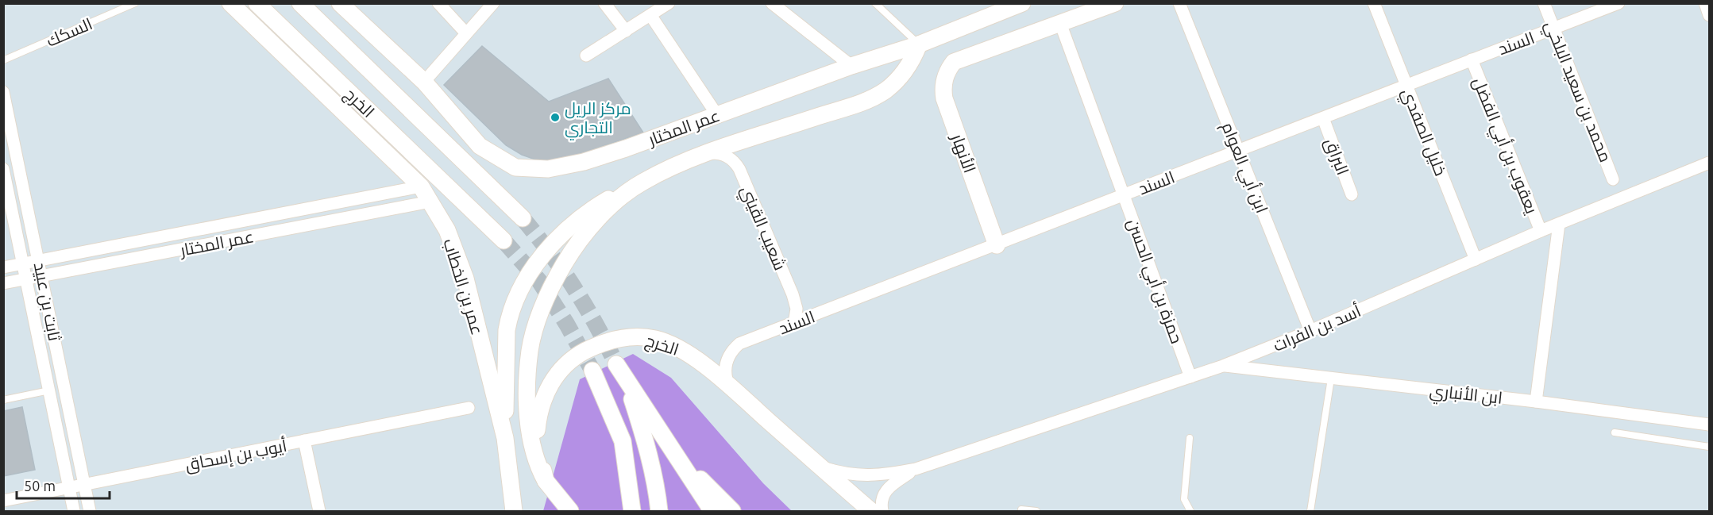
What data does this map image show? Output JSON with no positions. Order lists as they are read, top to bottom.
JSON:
{
  "streets": {
    "street": [
      "السند",
      "محمد بن سعيد البلخي",
      "الخرج",
      "عمر المختار",
      "خليل الصفدي",
      "يعقوب بن أبي الفضل",
      "الأنهار",
      "البراق",
      "ابن أبي العوام",
      "شعيب القيني",
      "حمزة بن أبي الحسن",
      "عمر بن الخطاب",
      "ثابت بن عبيد",
      "أسد بن الفرات",
      "ابن الأنباري",
      "أيوب بن إسحاق"
    ],
    "lane": ["السكك"]
  },
  "crossings": [
    ["السند", "محمد بن سعيد البلخي"],
    ["السند", "الخرج"],
    ["السند", "خليل الصفدي"],
    ["السند", "يعقوب بن أبي الفضل"],
    ["السند", "الأنهار"],
    ["السند", "البراق"],
    ["السند", "ابن أبي العوام"],
    ["السند", "شعيب القيني"],
    ["السند", "حمزة بن أبي الحسن"],
    ["الخرج", "أسد بن الفرات"],
    ["عمر المختار", "عمر بن الخطاب"],
    ["عمر المختار", "ثابت بن عبيد"],
    ["خليل الصفدي", "أسد بن الفرات"],
    ["يعقوب بن أبي الفضل", "أسد بن الفرات"],
    ["يعقوب بن أبي الفضل", "ابن الأنباري"],
    ["الأنهار", "حمزة بن أبي الحسن"],
    ["ابن أبي العوام", "أسد بن الفرات"],
    ["حمزة بن أبي الحسن", "أسد بن الفرات"],
    ["ثابت بن عبيد", "أيوب بن إسحاق"],
    ["أسد بن الفرات", "ابن الأنباري"]
  ],
  "places": ["مركز الريل التجاري"],
  "scale_bar": "50 m"
}
